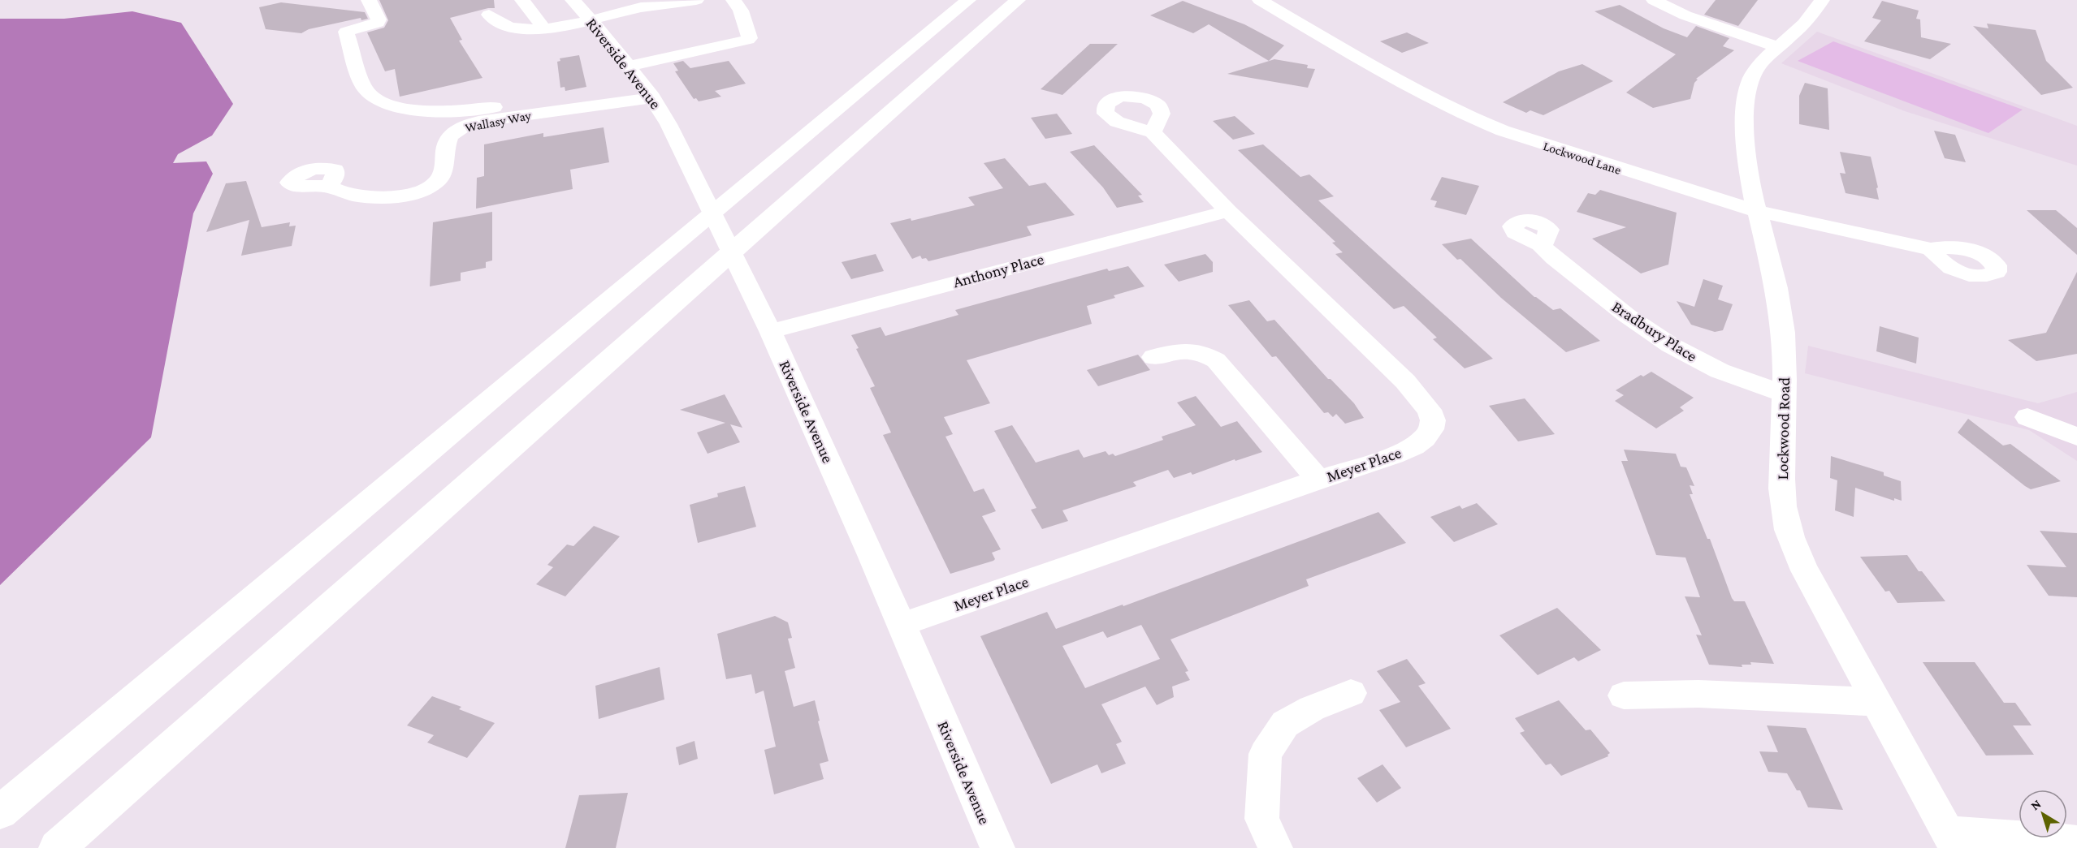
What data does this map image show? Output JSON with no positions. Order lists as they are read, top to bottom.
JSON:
{
  "streets": {
    "street": [
      "Riverside Avenue",
      "Wallasy Way",
      "Lockwood Lane",
      "Anthony Place",
      "Bradbury Place",
      "Lockwood Road",
      "Meyer Place"
    ]
  },
  "crossings": [
    ["Riverside Avenue", "Wallasy Way"],
    ["Riverside Avenue", "Anthony Place"],
    ["Riverside Avenue", "Meyer Place"],
    ["Lockwood Lane", "Lockwood Road"],
    ["Anthony Place", "Meyer Place"],
    ["Bradbury Place", "Lockwood Road"]
  ],
  "north": "top left"
}
